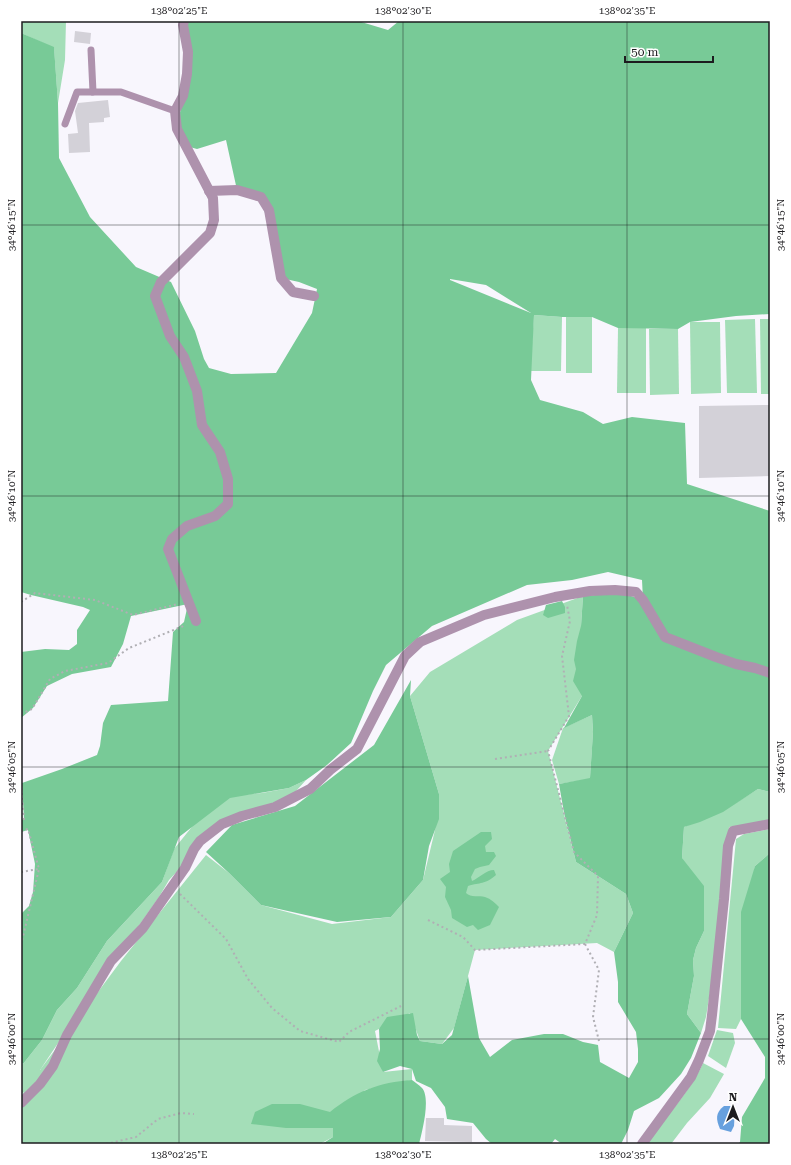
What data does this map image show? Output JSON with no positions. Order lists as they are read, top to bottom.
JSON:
{
  "scale_bar": "50 m",
  "north": "top",
  "coordinates": [
    "138°02'25\"E",
    "138°02'30\"E",
    "138°02'35\"E",
    "34°46'15\"N",
    "34°46'10\"N",
    "34°46'05\"N",
    "34°46'00\"N"
  ]
}
